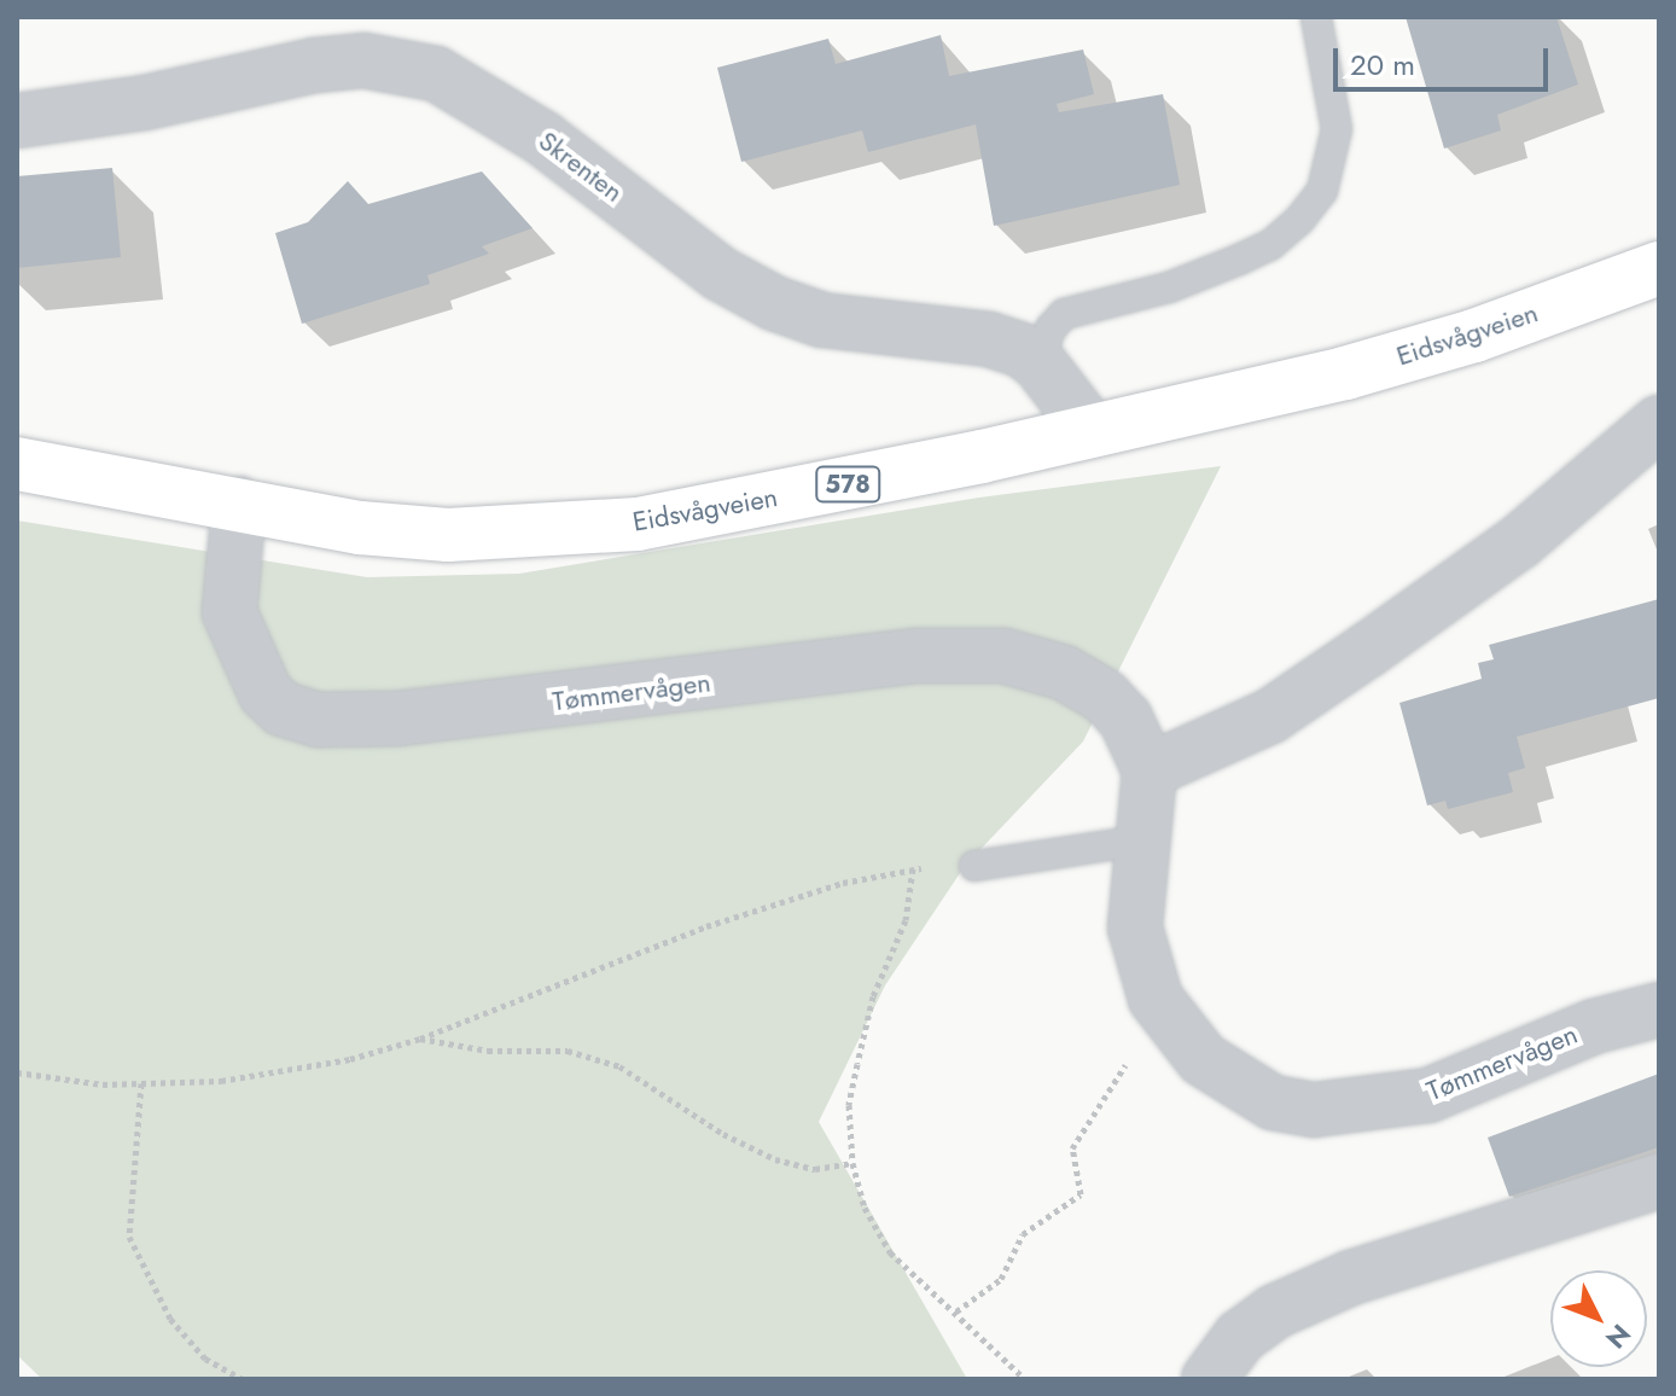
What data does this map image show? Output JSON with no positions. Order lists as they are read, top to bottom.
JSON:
{
  "streets": {
    "main road": ["Eidsvågveien", "578"],
    "street": ["Skrenten", "Tømmervågen"]
  },
  "crossings": [
    ["Skrenten", "Eidsvågveien"],
    ["Eidsvågveien", "Tømmervågen"]
  ],
  "scale_bar": "20 m",
  "north": "bottom right"
}
